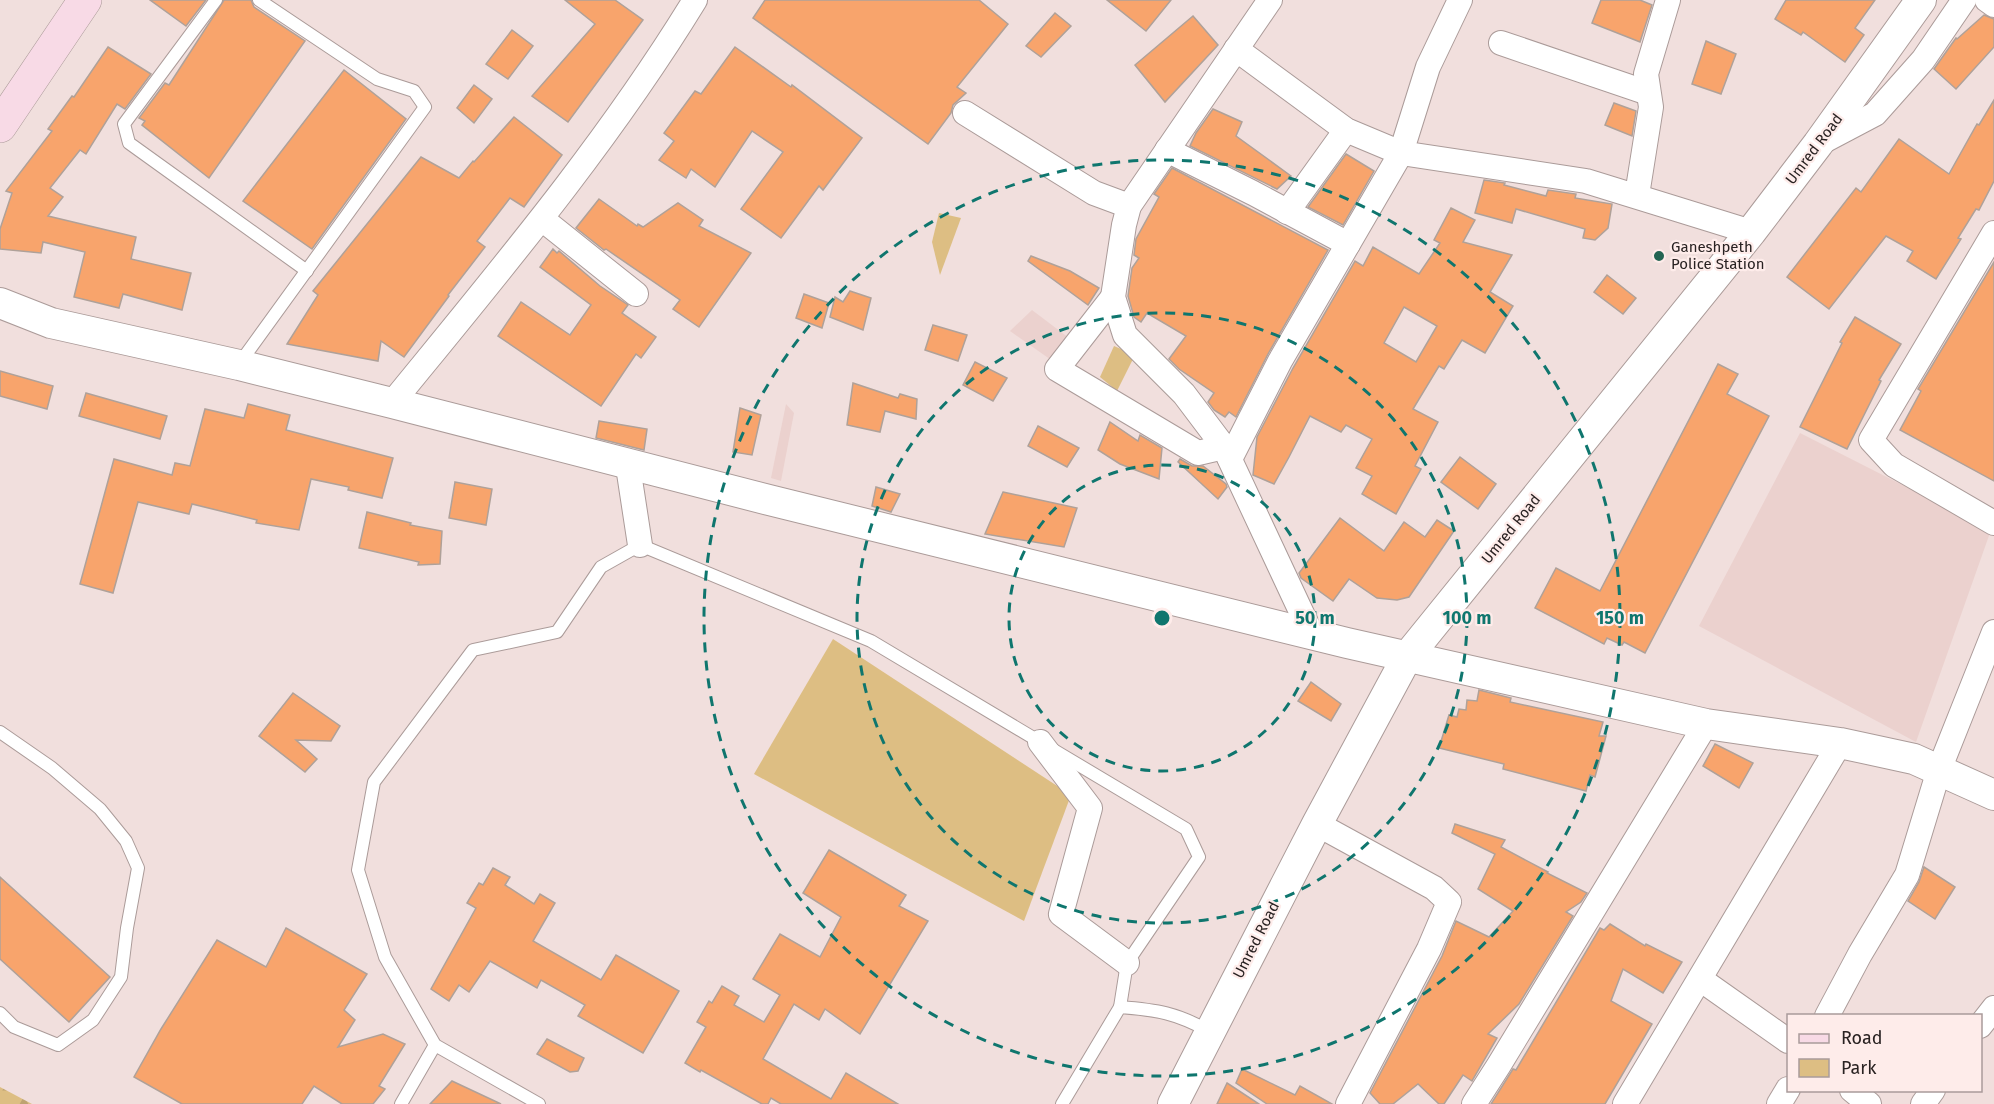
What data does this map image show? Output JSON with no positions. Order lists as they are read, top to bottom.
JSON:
{
  "streets": {
    "street": ["Umred Road"]
  },
  "places": ["Ganeshpeth Police Station"],
  "legend": ["Road", "Park"],
  "rings": ["50 m", "100 m", "150 m"]
}
